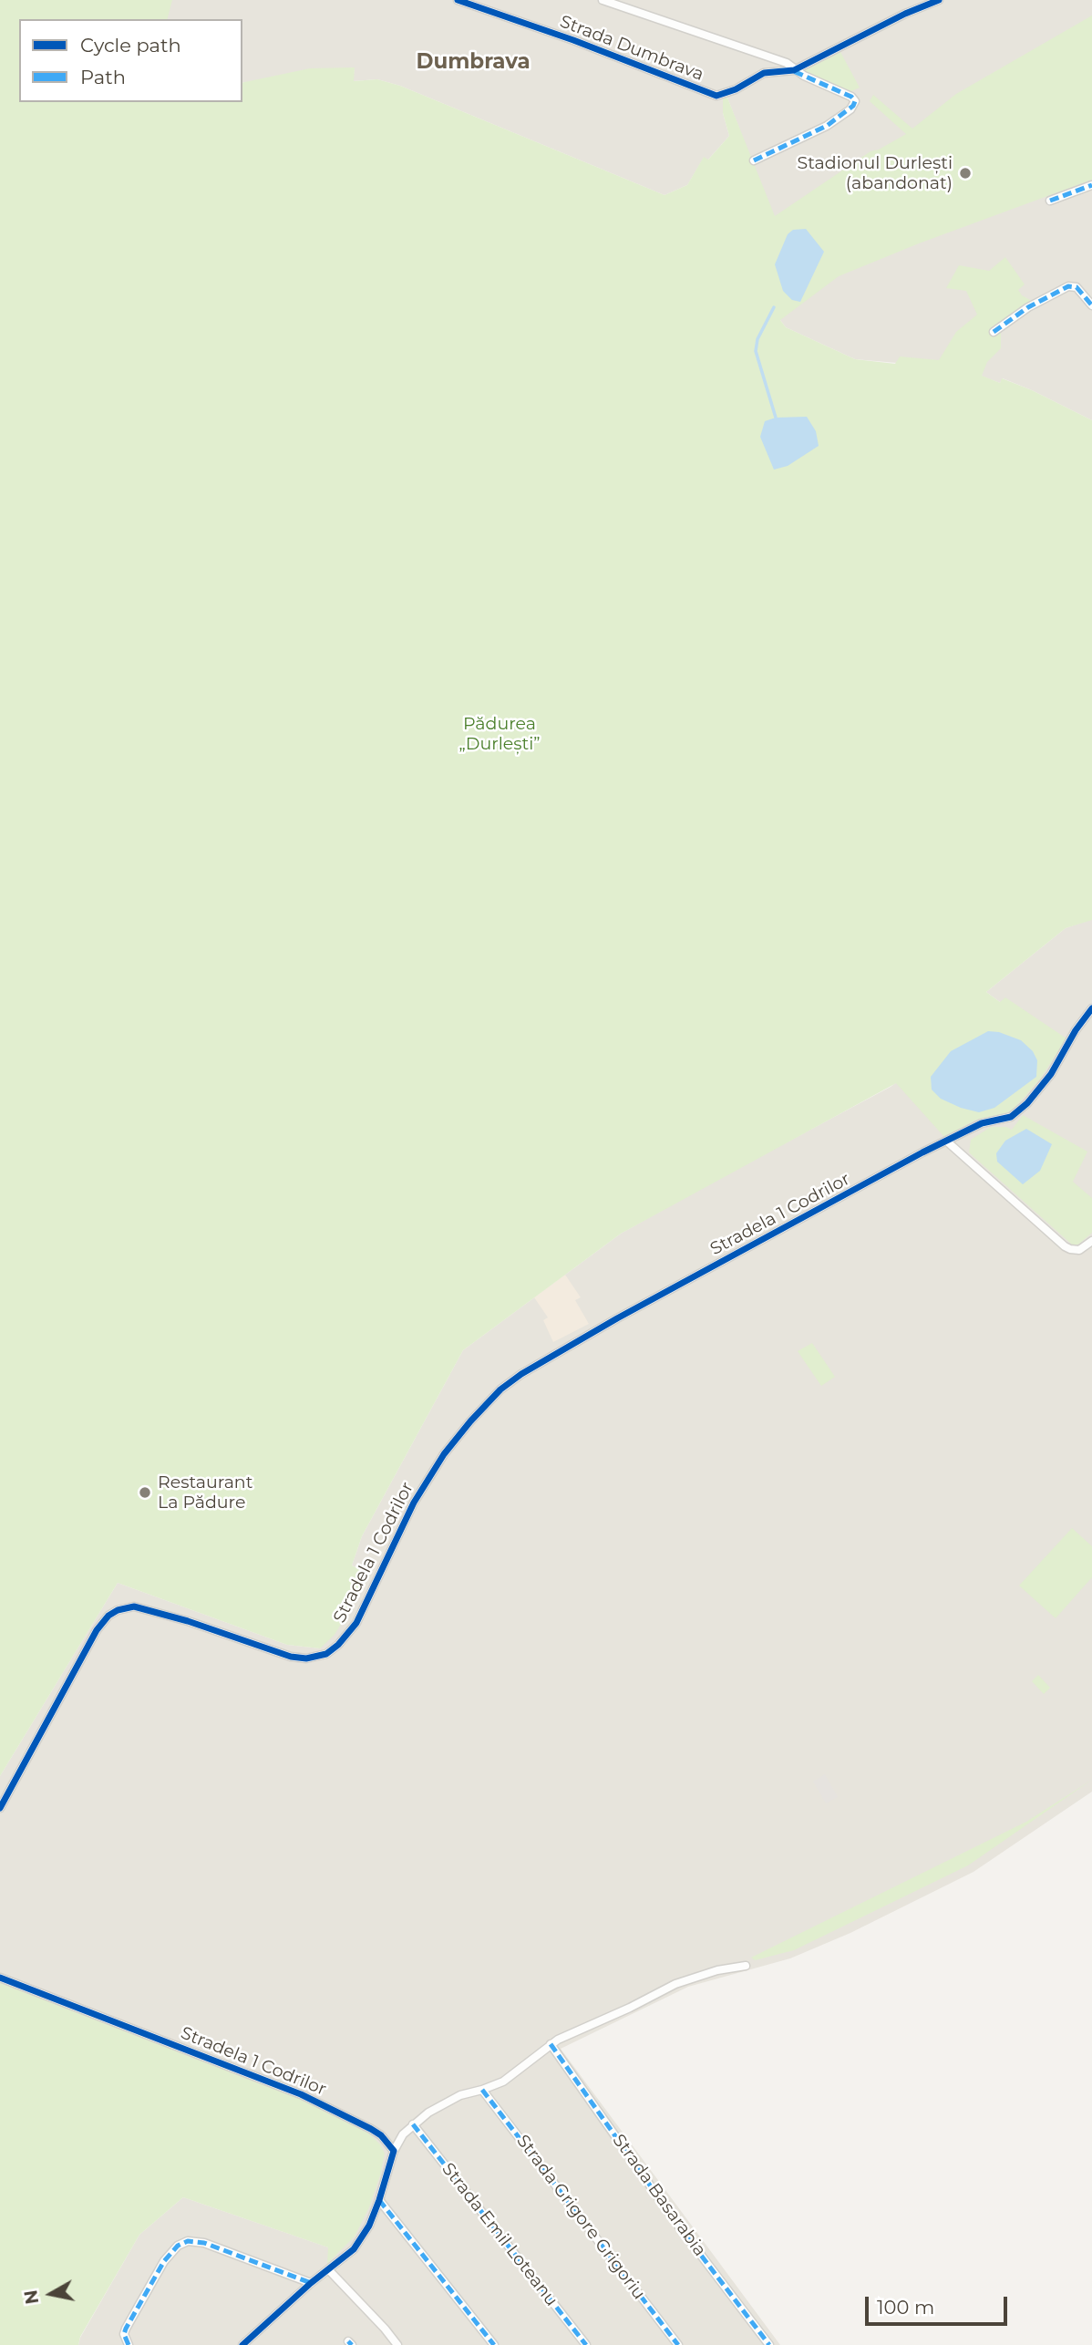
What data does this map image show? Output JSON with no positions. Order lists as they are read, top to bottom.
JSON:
{
  "streets": {
    "street": [
      "Strada Dumbrava",
      "Stradela 1 Codrilor",
      "Strada Basarabia",
      "Strada Grigore Grigoriu",
      "Strada Emil Loteanu"
    ]
  },
  "districts": ["Dumbrava"],
  "parks": ["Pădurea „Durlești”"],
  "places": ["Stadionul Durlești (abandonat)", "Restaurant La Pădure"],
  "legend": ["Cycle path", "Path"],
  "scale_bar": "100 m",
  "north": "left"
}
